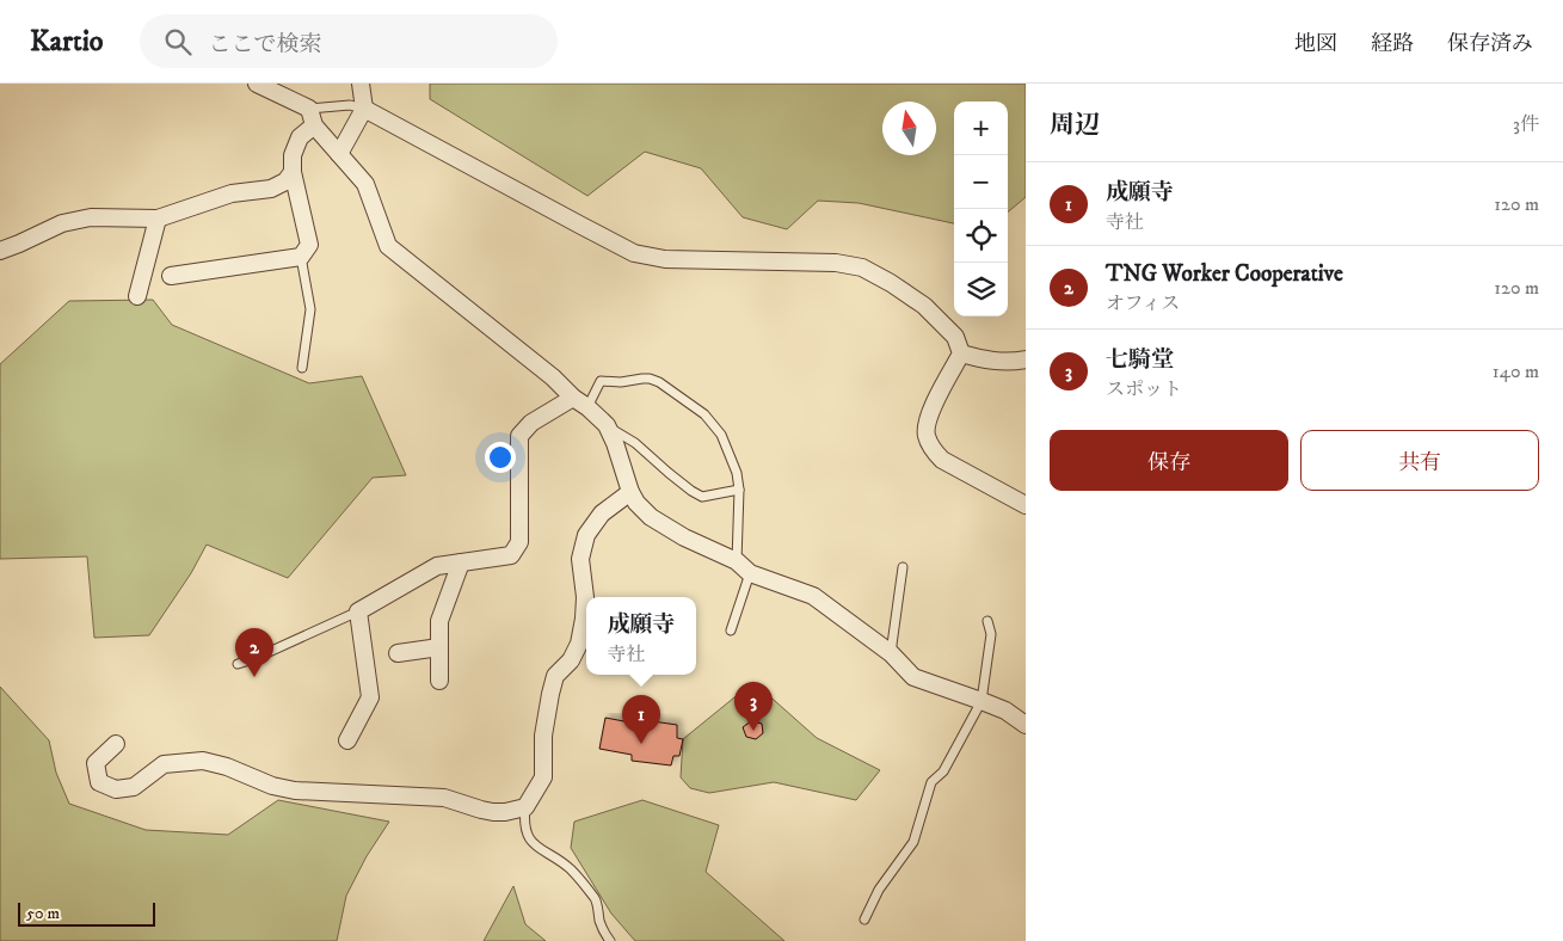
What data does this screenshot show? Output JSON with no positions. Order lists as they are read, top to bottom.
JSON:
{
  "scale_bar": "50 m",
  "north": "top",
  "page": {
    "header": "Kartio",
    "search": "ここで検索",
    "nav": ["地図", "経路", "保存済み"],
    "heading": ["周辺", "3件"],
    "map_buttons": ["+", "−"],
    "list": [
      {
        "mark": "1",
        "name": "成願寺",
        "note": "寺社",
        "value": "120 m"
      },
      {
        "mark": "2",
        "name": "TNG Worker Cooperative",
        "note": "オフィス",
        "value": "120 m"
      },
      {
        "mark": "3",
        "name": "七騎堂",
        "note": "スポット",
        "value": "140 m"
      }
    ],
    "buttons": ["保存", "共有"],
    "popup": ["成願寺", "寺社"],
    "pins": ["2", "3", "1"],
    "scale": "50 m"
  }
}
